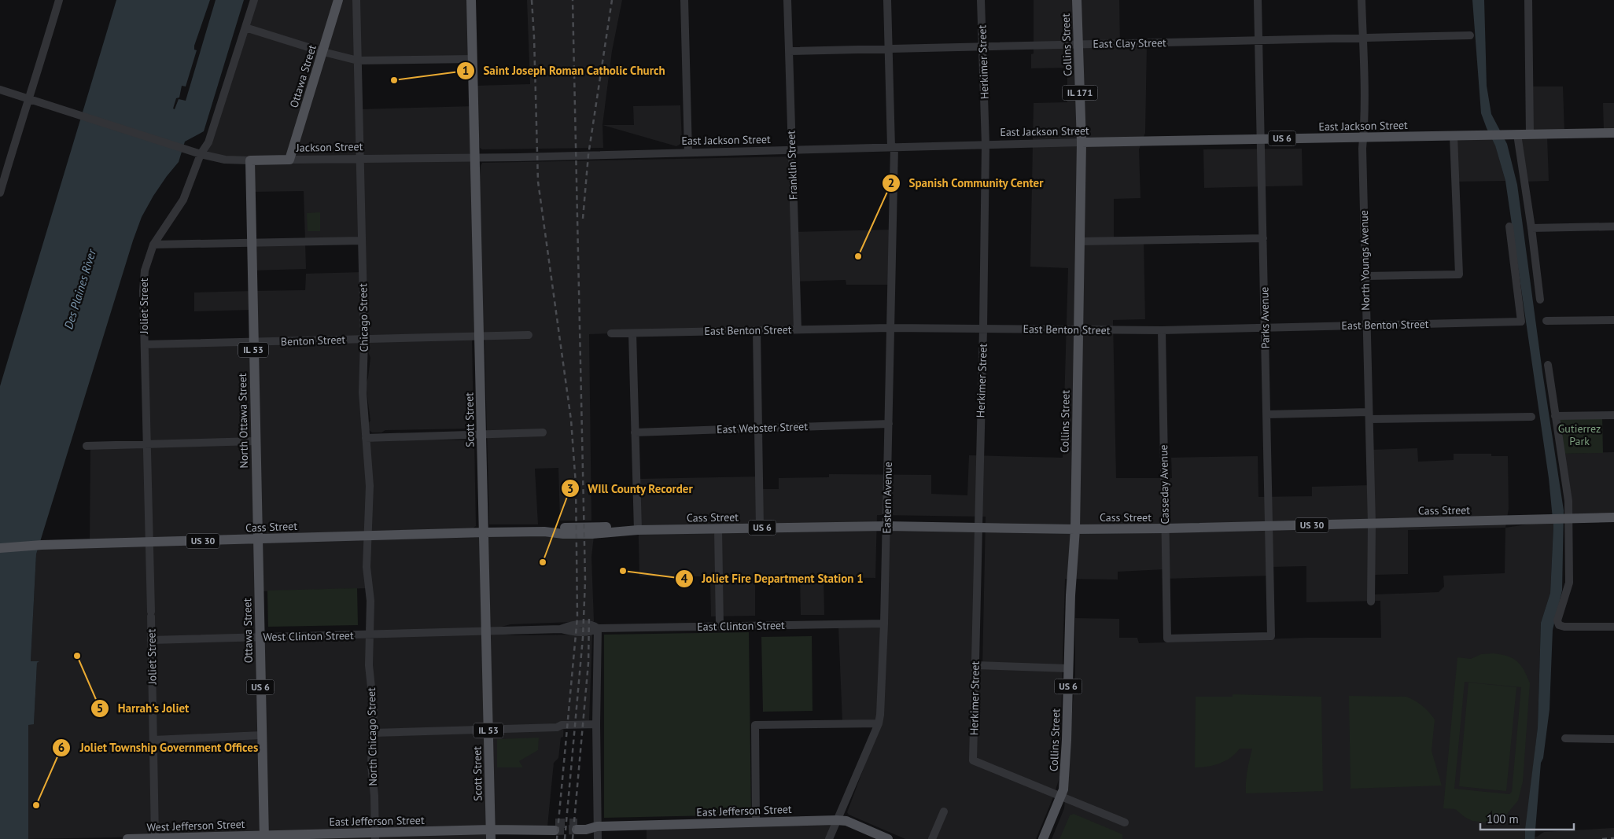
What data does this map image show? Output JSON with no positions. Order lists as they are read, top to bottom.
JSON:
{
  "streets": {
    "main road": [
      "Collins Street",
      "Ottawa Street",
      "IL 171",
      "East Jackson Street",
      "US 6",
      "Jackson Street",
      "IL 53",
      "Scott Street",
      "North Ottawa Street",
      "Cass Street",
      "US 30",
      "East Jefferson Street",
      "West Jefferson Street"
    ],
    "street": [
      "East Clay Street",
      "Herkimer Street",
      "Franklin Street",
      "North Youngs Avenue",
      "Joliet Street",
      "Chicago Street",
      "Parks Avenue",
      "East Benton Street",
      "Benton Street",
      "East Webster Street",
      "Casseday Avenue",
      "Eastern Avenue",
      "East Clinton Street",
      "West Clinton Street",
      "North Chicago Street"
    ]
  },
  "crossings": [
    ["East Clay Street", "Collins Street"],
    ["East Clay Street", "Herkimer Street"],
    ["East Clay Street", "Franklin Street"],
    ["East Clay Street", "North Youngs Avenue"],
    ["East Clay Street", "Parks Avenue"],
    ["East Clay Street", "Eastern Avenue"],
    ["Collins Street", "Herkimer Street"],
    ["Collins Street", "East Jackson Street"],
    ["Collins Street", "East Benton Street"],
    ["Collins Street", "Cass Street"],
    ["Herkimer Street", "East Jackson Street"],
    ["Herkimer Street", "East Benton Street"],
    ["Herkimer Street", "Cass Street"],
    ["Ottawa Street", "Jackson Street"],
    ["Ottawa Street", "North Ottawa Street"],
    ["Ottawa Street", "Cass Street"],
    ["Ottawa Street", "West Clinton Street"],
    ["Ottawa Street", "East Jefferson Street"],
    ["Ottawa Street", "West Jefferson Street"],
    ["East Jackson Street", "Jackson Street"],
    ["East Jackson Street", "Franklin Street"],
    ["East Jackson Street", "North Youngs Avenue"],
    ["East Jackson Street", "Parks Avenue"],
    ["East Jackson Street", "Scott Street"],
    ["East Jackson Street", "Eastern Avenue"],
    ["Jackson Street", "Joliet Street"],
    ["Jackson Street", "Chicago Street"],
    ["Jackson Street", "Scott Street"],
    ["Jackson Street", "North Ottawa Street"],
    ["Franklin Street", "East Benton Street"],
    ["North Youngs Avenue", "East Benton Street"],
    ["North Youngs Avenue", "Cass Street"],
    ["Joliet Street", "Benton Street"],
    ["Joliet Street", "Cass Street"],
    ["Joliet Street", "West Clinton Street"],
    ["Joliet Street", "West Jefferson Street"],
    ["Chicago Street", "Benton Street"],
    ["Chicago Street", "Cass Street"],
    ["Chicago Street", "East Clinton Street"],
    ["Chicago Street", "West Clinton Street"],
    ["Chicago Street", "North Chicago Street"],
    ["Parks Avenue", "East Benton Street"],
    ["Parks Avenue", "Casseday Avenue"],
    ["Parks Avenue", "Cass Street"],
    ["East Benton Street", "Casseday Avenue"],
    ["East Benton Street", "Eastern Avenue"],
    ["Benton Street", "Scott Street"],
    ["Benton Street", "North Ottawa Street"],
    ["Scott Street", "Cass Street"],
    ["Scott Street", "East Clinton Street"],
    ["Scott Street", "East Jefferson Street"],
    ["North Ottawa Street", "Cass Street"],
    ["East Webster Street", "Eastern Avenue"],
    ["Casseday Avenue", "Cass Street"],
    ["Eastern Avenue", "Cass Street"],
    ["Eastern Avenue", "East Clinton Street"],
    ["Eastern Avenue", "East Jefferson Street"],
    ["East Clinton Street", "West Clinton Street"],
    ["East Clinton Street", "North Chicago Street"],
    ["West Clinton Street", "North Chicago Street"],
    ["North Chicago Street", "East Jefferson Street"],
    ["East Jefferson Street", "West Jefferson Street"]
  ],
  "water": ["Des Plaines River"],
  "parks": ["Gutierrez Park"],
  "places": [
    "Saint Joseph Roman Catholic Church",
    "Spanish Community Center",
    "WIll County Recorder",
    "Joliet Fire Department Station 1",
    "Harrah's Joliet",
    "Joliet Township Government Offices"
  ],
  "scale_bar": "100 m"
}
